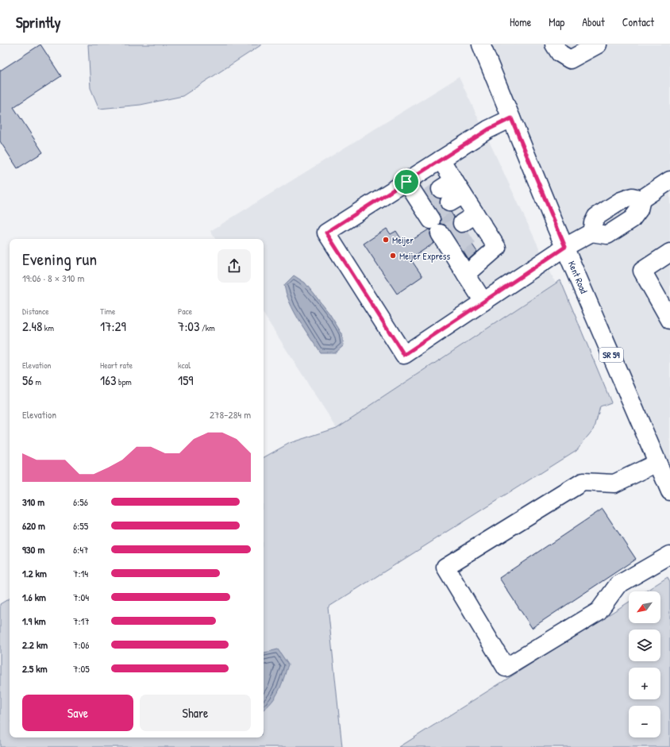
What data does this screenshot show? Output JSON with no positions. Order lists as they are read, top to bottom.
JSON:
{
  "streets": {
    "main road": ["Kent Road", "SR 59"]
  },
  "places": ["Meijer", "Meijer Express"],
  "north": "bottom left",
  "page": {
    "header": "Sprintly",
    "nav": [
      "Home",
      "Map",
      "About",
      "Contact"
    ],
    "heading": ["Evening run", "19:06 · 8 × 310 m"],
    "stats": [
      ["Distance", "2.48 km"],
      ["Time", "17:29"],
      ["Pace", "7:03 /km"],
      ["Elevation", "56 m"],
      ["Heart rate", "163 bpm"],
      ["kcal", "159"]
    ],
    "chart": ["Elevation", "278–284 m"],
    "list": [
      {
        "name": "310 m",
        "note": "6:56"
      },
      {
        "name": "620 m",
        "note": "6:55"
      },
      {
        "name": "930 m",
        "note": "6:47"
      },
      {
        "name": "1.2 km",
        "note": "7:14"
      },
      {
        "name": "1.6 km",
        "note": "7:04"
      },
      {
        "name": "1.9 km",
        "note": "7:17"
      },
      {
        "name": "2.2 km",
        "note": "7:06"
      },
      {
        "name": "2.5 km",
        "note": "7:05"
      }
    ],
    "map_buttons": ["+", "−"],
    "buttons": ["Save", "Share"]
  }
}
